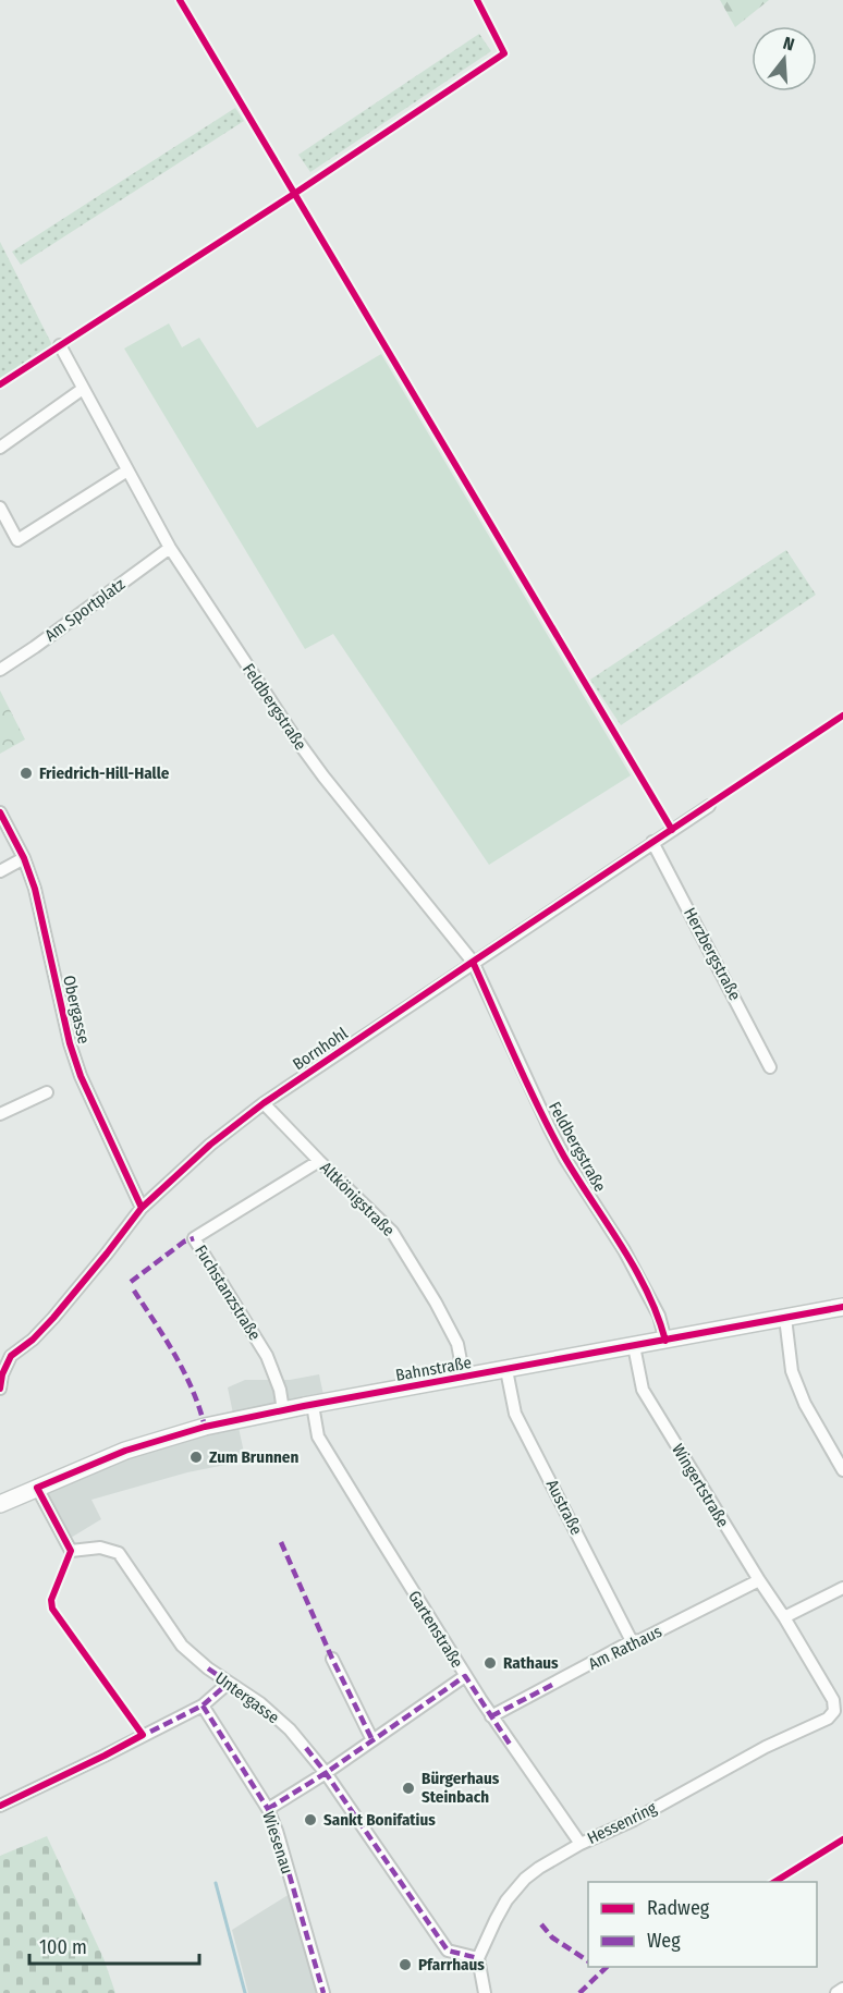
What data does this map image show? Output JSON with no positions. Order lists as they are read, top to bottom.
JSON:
{
  "streets": {
    "main road": ["Bahnstraße"],
    "street": [
      "Am Sportplatz",
      "Feldbergstraße",
      "Herzbergstraße",
      "Obergasse",
      "Bornhohl",
      "Altkönigstraße",
      "Fuchstanzstraße",
      "Wingertstraße",
      "Austraße",
      "Gartenstraße",
      "Am Rathaus",
      "Untergasse",
      "Hessenring",
      "Wiesenau"
    ]
  },
  "crossings": [
    ["Am Sportplatz", "Feldbergstraße"],
    ["Feldbergstraße", "Bornhohl"],
    ["Feldbergstraße", "Bahnstraße"],
    ["Herzbergstraße", "Bornhohl"],
    ["Obergasse", "Bornhohl"],
    ["Bornhohl", "Altkönigstraße"],
    ["Altkönigstraße", "Fuchstanzstraße"],
    ["Altkönigstraße", "Bahnstraße"],
    ["Fuchstanzstraße", "Bahnstraße"],
    ["Bahnstraße", "Wingertstraße"],
    ["Bahnstraße", "Austraße"],
    ["Bahnstraße", "Gartenstraße"],
    ["Bahnstraße", "Untergasse"],
    ["Wingertstraße", "Am Rathaus"],
    ["Wingertstraße", "Hessenring"],
    ["Austraße", "Am Rathaus"],
    ["Gartenstraße", "Am Rathaus"],
    ["Gartenstraße", "Hessenring"],
    ["Untergasse", "Hessenring"]
  ],
  "places": [
    "Friedrich-Hill-Halle",
    "Zum Brunnen",
    "Rathaus",
    "Bürgerhaus Steinbach",
    "Sankt Bonifatius",
    "Pfarrhaus"
  ],
  "legend": ["Radweg", "Weg"],
  "scale_bar": "100 m",
  "north": "top"
}
